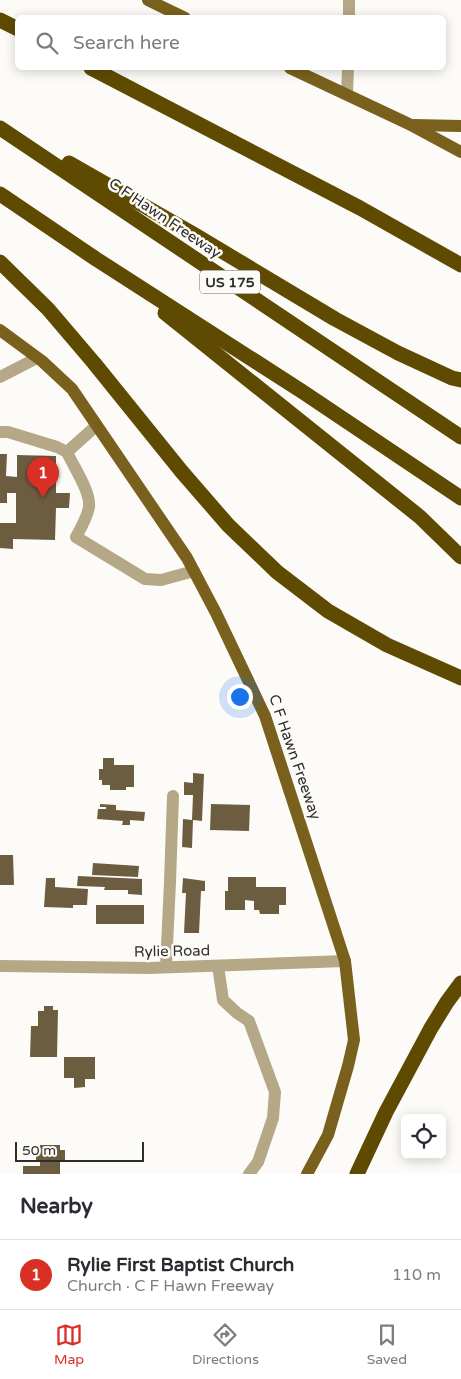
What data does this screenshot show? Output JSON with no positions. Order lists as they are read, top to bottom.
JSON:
{
  "streets": {
    "highway": ["C F Hawn Freeway", "US 175"],
    "street": ["Rylie Road"]
  },
  "crossings": [
    ["C F Hawn Freeway", "Rylie Road"]
  ],
  "scale_bar": "50 m",
  "page": {
    "search": "Search here",
    "pins": "1",
    "scale": "50 m",
    "heading": "Nearby",
    "list": [
      {
        "mark": "1",
        "name": "Rylie First Baptist Church",
        "note": "Church · C F Hawn Freeway",
        "value": "110 m"
      }
    ],
    "nav": ["Map", "Directions", "Saved"]
  }
}
